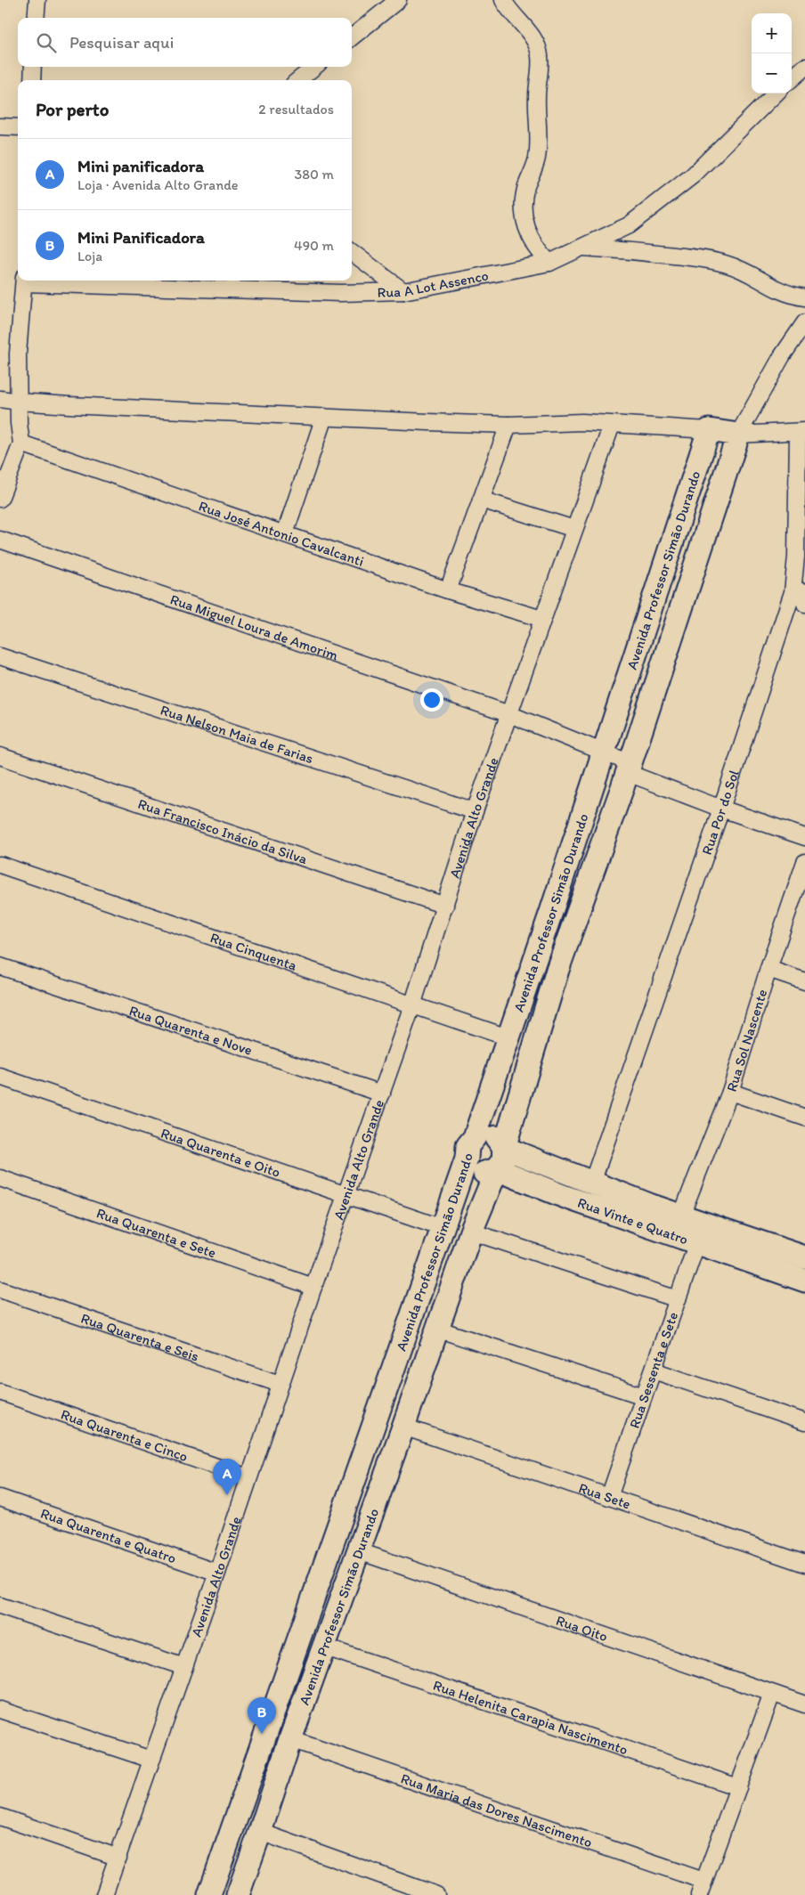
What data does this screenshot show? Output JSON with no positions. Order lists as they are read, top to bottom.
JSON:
{
  "streets": {
    "street": [
      "Rua A Lot Assenco",
      "Rua José Antonio Cavalcanti",
      "Avenida Professor Simão Durando",
      "Rua Miguel Loura de Amorim",
      "Rua Nelson Maia de Farias",
      "Rua Por do Sol",
      "Avenida Alto Grande",
      "Rua Francisco Inácio da Silva",
      "Rua Cinquenta",
      "Rua Quarenta e Nove",
      "Rua Sol Nascente",
      "Rua Quarenta e Oito",
      "Rua Vinte e Quatro",
      "Rua Quarenta e Sete",
      "Rua Quarenta e Seis",
      "Rua Sessenta e Sete",
      "Rua Quarenta e Cinco",
      "Rua Sete",
      "Rua Quarenta e Quatro",
      "Rua Oito",
      "Rua Helenita Carapia Nascimento",
      "Rua Maria das Dores Nascimento"
    ]
  },
  "crossings": [
    ["Rua José Antonio Cavalcanti", "Avenida Alto Grande"],
    ["Avenida Professor Simão Durando", "Rua Miguel Loura de Amorim"],
    ["Avenida Professor Simão Durando", "Rua Cinquenta"],
    ["Avenida Professor Simão Durando", "Rua Quarenta e Oito"],
    ["Avenida Professor Simão Durando", "Rua Vinte e Quatro"],
    ["Avenida Professor Simão Durando", "Rua Sete"],
    ["Avenida Professor Simão Durando", "Rua Oito"],
    ["Avenida Professor Simão Durando", "Rua Helenita Carapia Nascimento"],
    ["Avenida Professor Simão Durando", "Rua Maria das Dores Nascimento"],
    ["Rua Miguel Loura de Amorim", "Rua Por do Sol"],
    ["Rua Miguel Loura de Amorim", "Avenida Alto Grande"],
    ["Rua Nelson Maia de Farias", "Avenida Alto Grande"],
    ["Rua Por do Sol", "Rua Vinte e Quatro"],
    ["Avenida Alto Grande", "Rua Francisco Inácio da Silva"],
    ["Avenida Alto Grande", "Rua Cinquenta"],
    ["Avenida Alto Grande", "Rua Quarenta e Nove"],
    ["Avenida Alto Grande", "Rua Quarenta e Oito"],
    ["Avenida Alto Grande", "Rua Quarenta e Sete"],
    ["Avenida Alto Grande", "Rua Quarenta e Seis"],
    ["Avenida Alto Grande", "Rua Quarenta e Cinco"],
    ["Avenida Alto Grande", "Rua Quarenta e Quatro"],
    ["Rua Sol Nascente", "Rua Vinte e Quatro"],
    ["Rua Vinte e Quatro", "Rua Sessenta e Sete"],
    ["Rua Sessenta e Sete", "Rua Sete"]
  ],
  "page": {
    "map_buttons": ["+", "−"],
    "search": "Pesquisar aqui",
    "heading": ["Por perto", "2 resultados"],
    "list": [
      {
        "mark": "A",
        "name": "Mini panificadora",
        "note": "Loja · Avenida Alto Grande",
        "value": "380 m"
      },
      {
        "mark": "B",
        "name": "Mini Panificadora",
        "note": "Loja",
        "value": "490 m"
      }
    ],
    "pins": ["A", "B"]
  }
}
